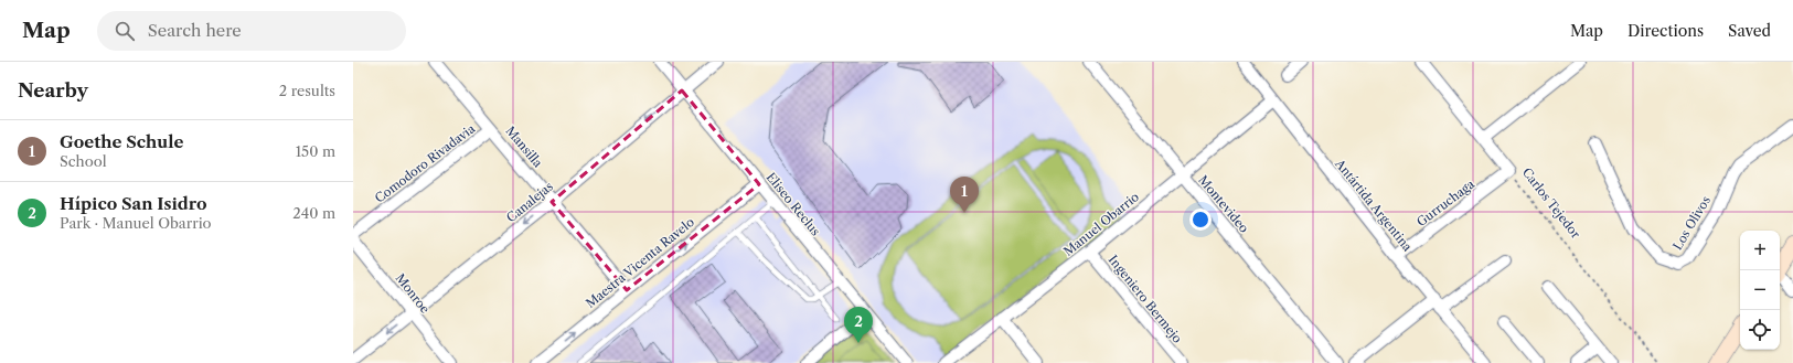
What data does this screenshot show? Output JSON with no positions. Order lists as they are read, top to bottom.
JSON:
{
  "streets": {
    "street": [
      "Mansilla",
      "Comodoro Rivadavia",
      "Canalejas",
      "Gurruchaga",
      "Carlos Tejedor",
      "Eliseo Reclus",
      "Montevideo",
      "Antártida Argentina",
      "Los Olivos",
      "Manuel Obarrio",
      "Maestra Vicenta Ravelo",
      "Monroe",
      "Ingeniero Bermejo"
    ]
  },
  "crossings": [
    ["Mansilla", "Comodoro Rivadavia"],
    ["Mansilla", "Canalejas"],
    ["Mansilla", "Maestra Vicenta Ravelo"],
    ["Canalejas", "Eliseo Reclus"],
    ["Canalejas", "Monroe"],
    ["Gurruchaga", "Carlos Tejedor"],
    ["Gurruchaga", "Antártida Argentina"],
    ["Eliseo Reclus", "Maestra Vicenta Ravelo"],
    ["Montevideo", "Manuel Obarrio"],
    ["Antártida Argentina", "Manuel Obarrio"],
    ["Manuel Obarrio", "Ingeniero Bermejo"]
  ],
  "one_way": ["Canalejas", "Maestra Vicenta Ravelo"],
  "page": {
    "header": "Map",
    "search": "Search here",
    "nav": ["Map", "Directions", "Saved"],
    "heading": ["Nearby", "2 results"],
    "list": [
      {
        "mark": "1",
        "name": "Goethe Schule",
        "note": "School",
        "value": "150 m"
      },
      {
        "mark": "2",
        "name": "Hípico San Isidro",
        "note": "Park · Manuel Obarrio",
        "value": "240 m"
      }
    ],
    "pins": ["1", "2"],
    "map_buttons": ["+", "−"]
  }
}
